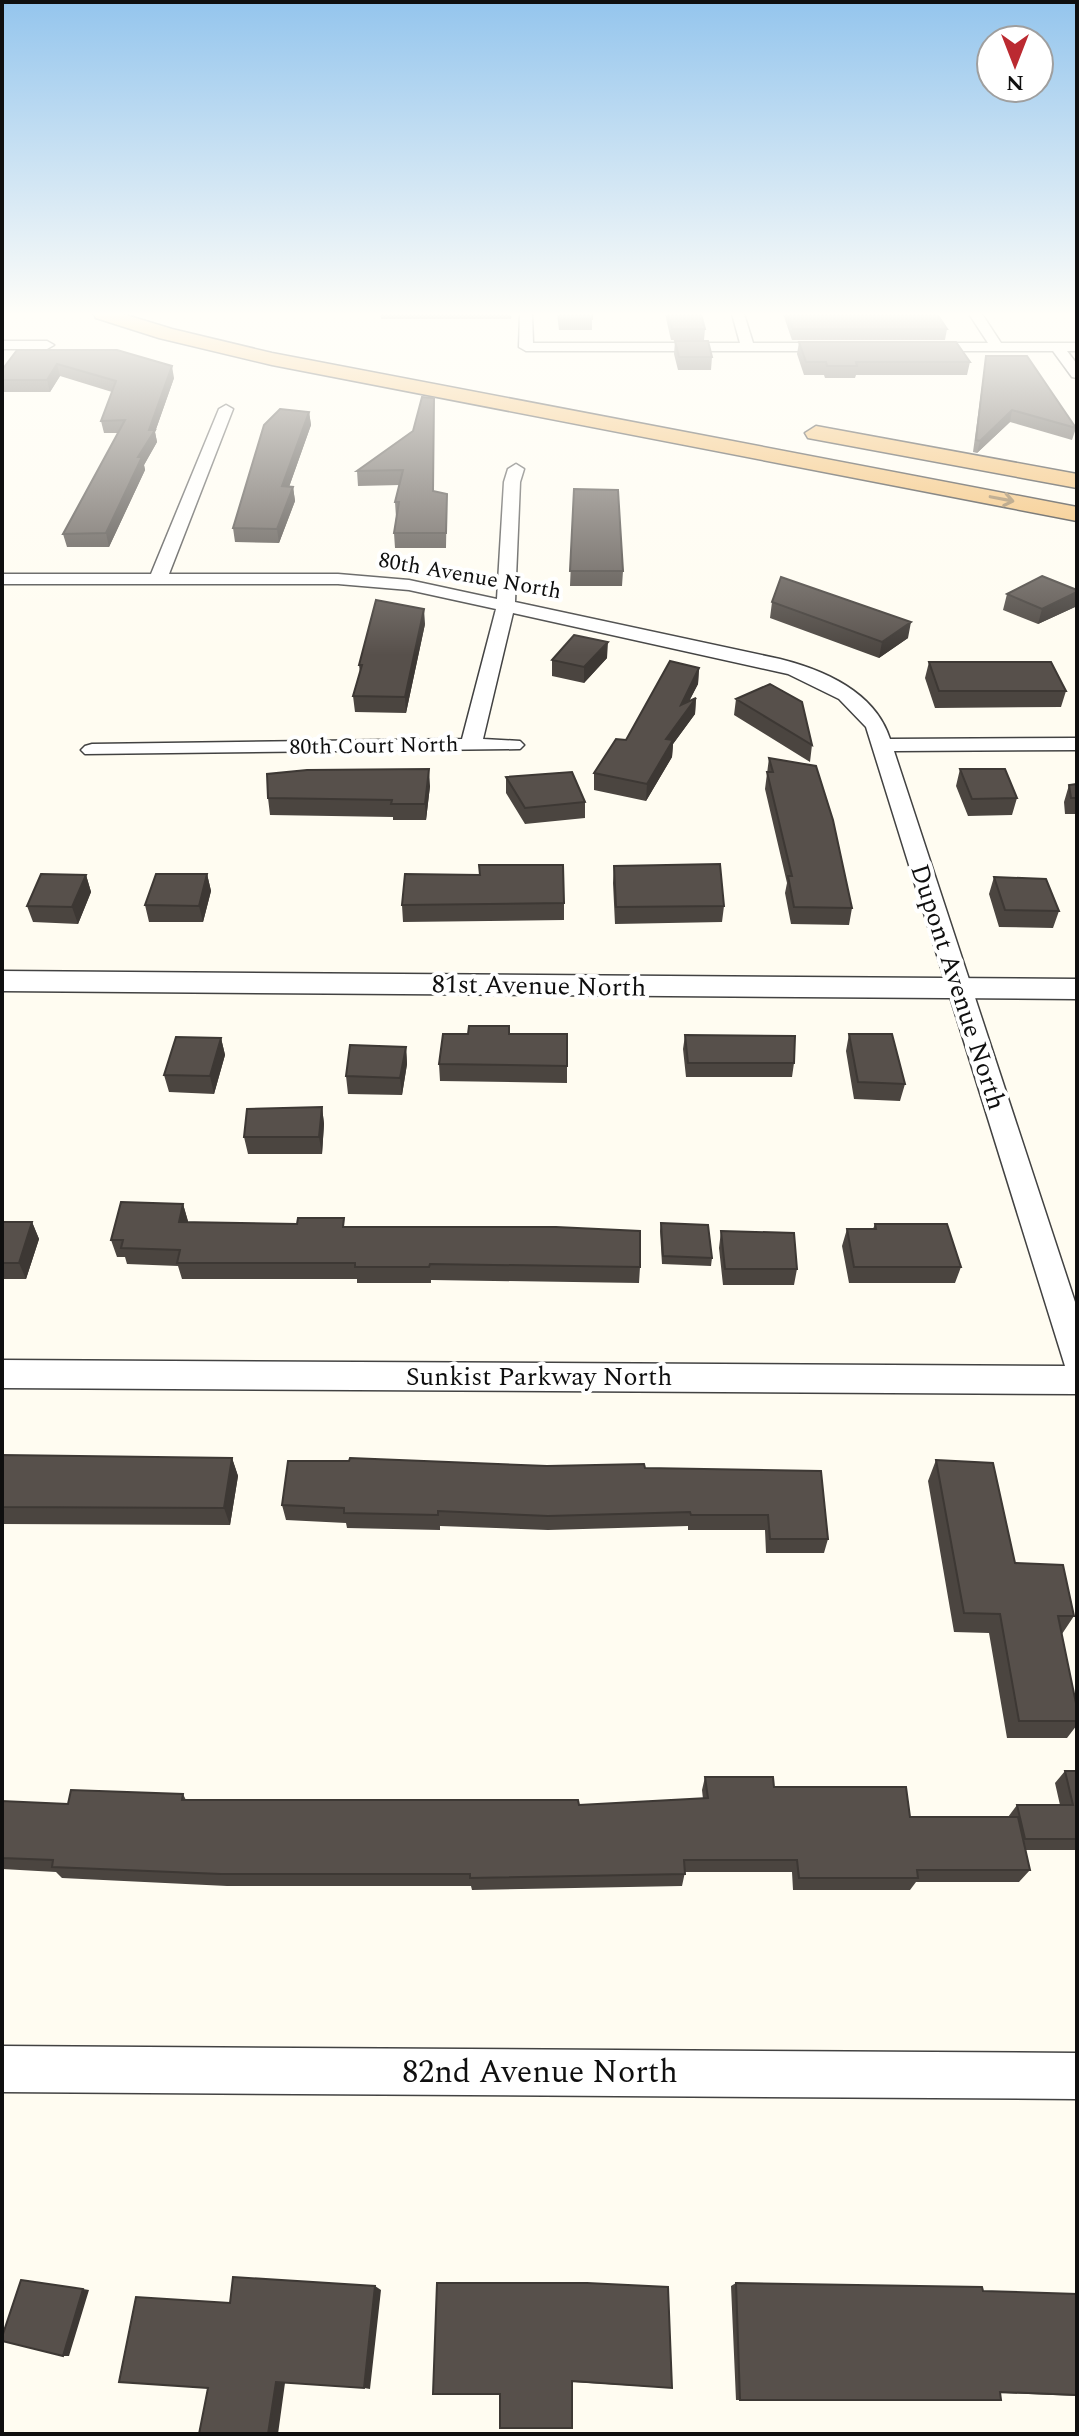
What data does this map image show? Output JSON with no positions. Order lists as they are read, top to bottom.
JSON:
{
  "streets": {
    "street": [
      "80th Avenue North",
      "80th Court North",
      "81st Avenue North",
      "Dupont Avenue North",
      "Sunkist Parkway North",
      "82nd Avenue North"
    ]
  },
  "crossings": [
    ["80th Avenue North", "80th Court North"],
    ["80th Avenue North", "Dupont Avenue North"],
    ["81st Avenue North", "Dupont Avenue North"]
  ],
  "north": "bottom"
}
